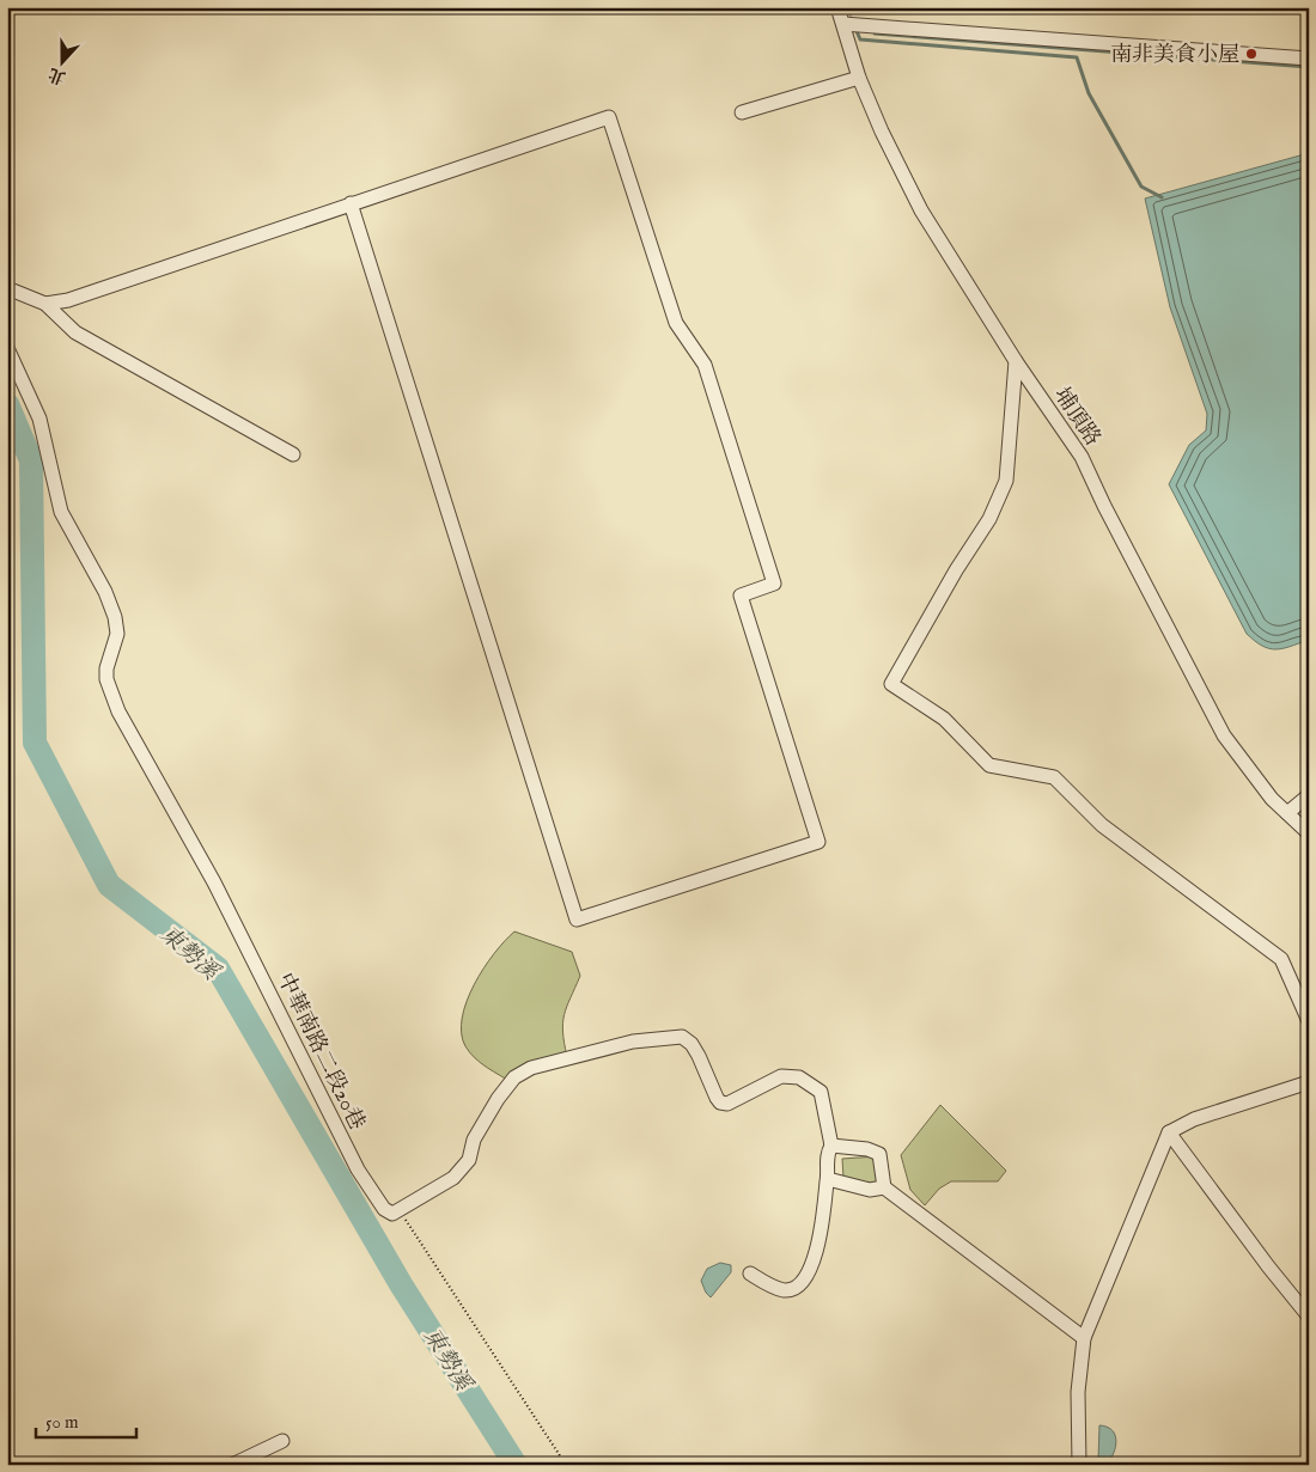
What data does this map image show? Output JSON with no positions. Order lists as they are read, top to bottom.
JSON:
{
  "streets": {
    "street": ["埔頂路", "中華南路二段20巷"]
  },
  "water": ["東勢溪"],
  "places": ["南非美食小屋"],
  "scale_bar": "50 m",
  "north": "bottom"
}
